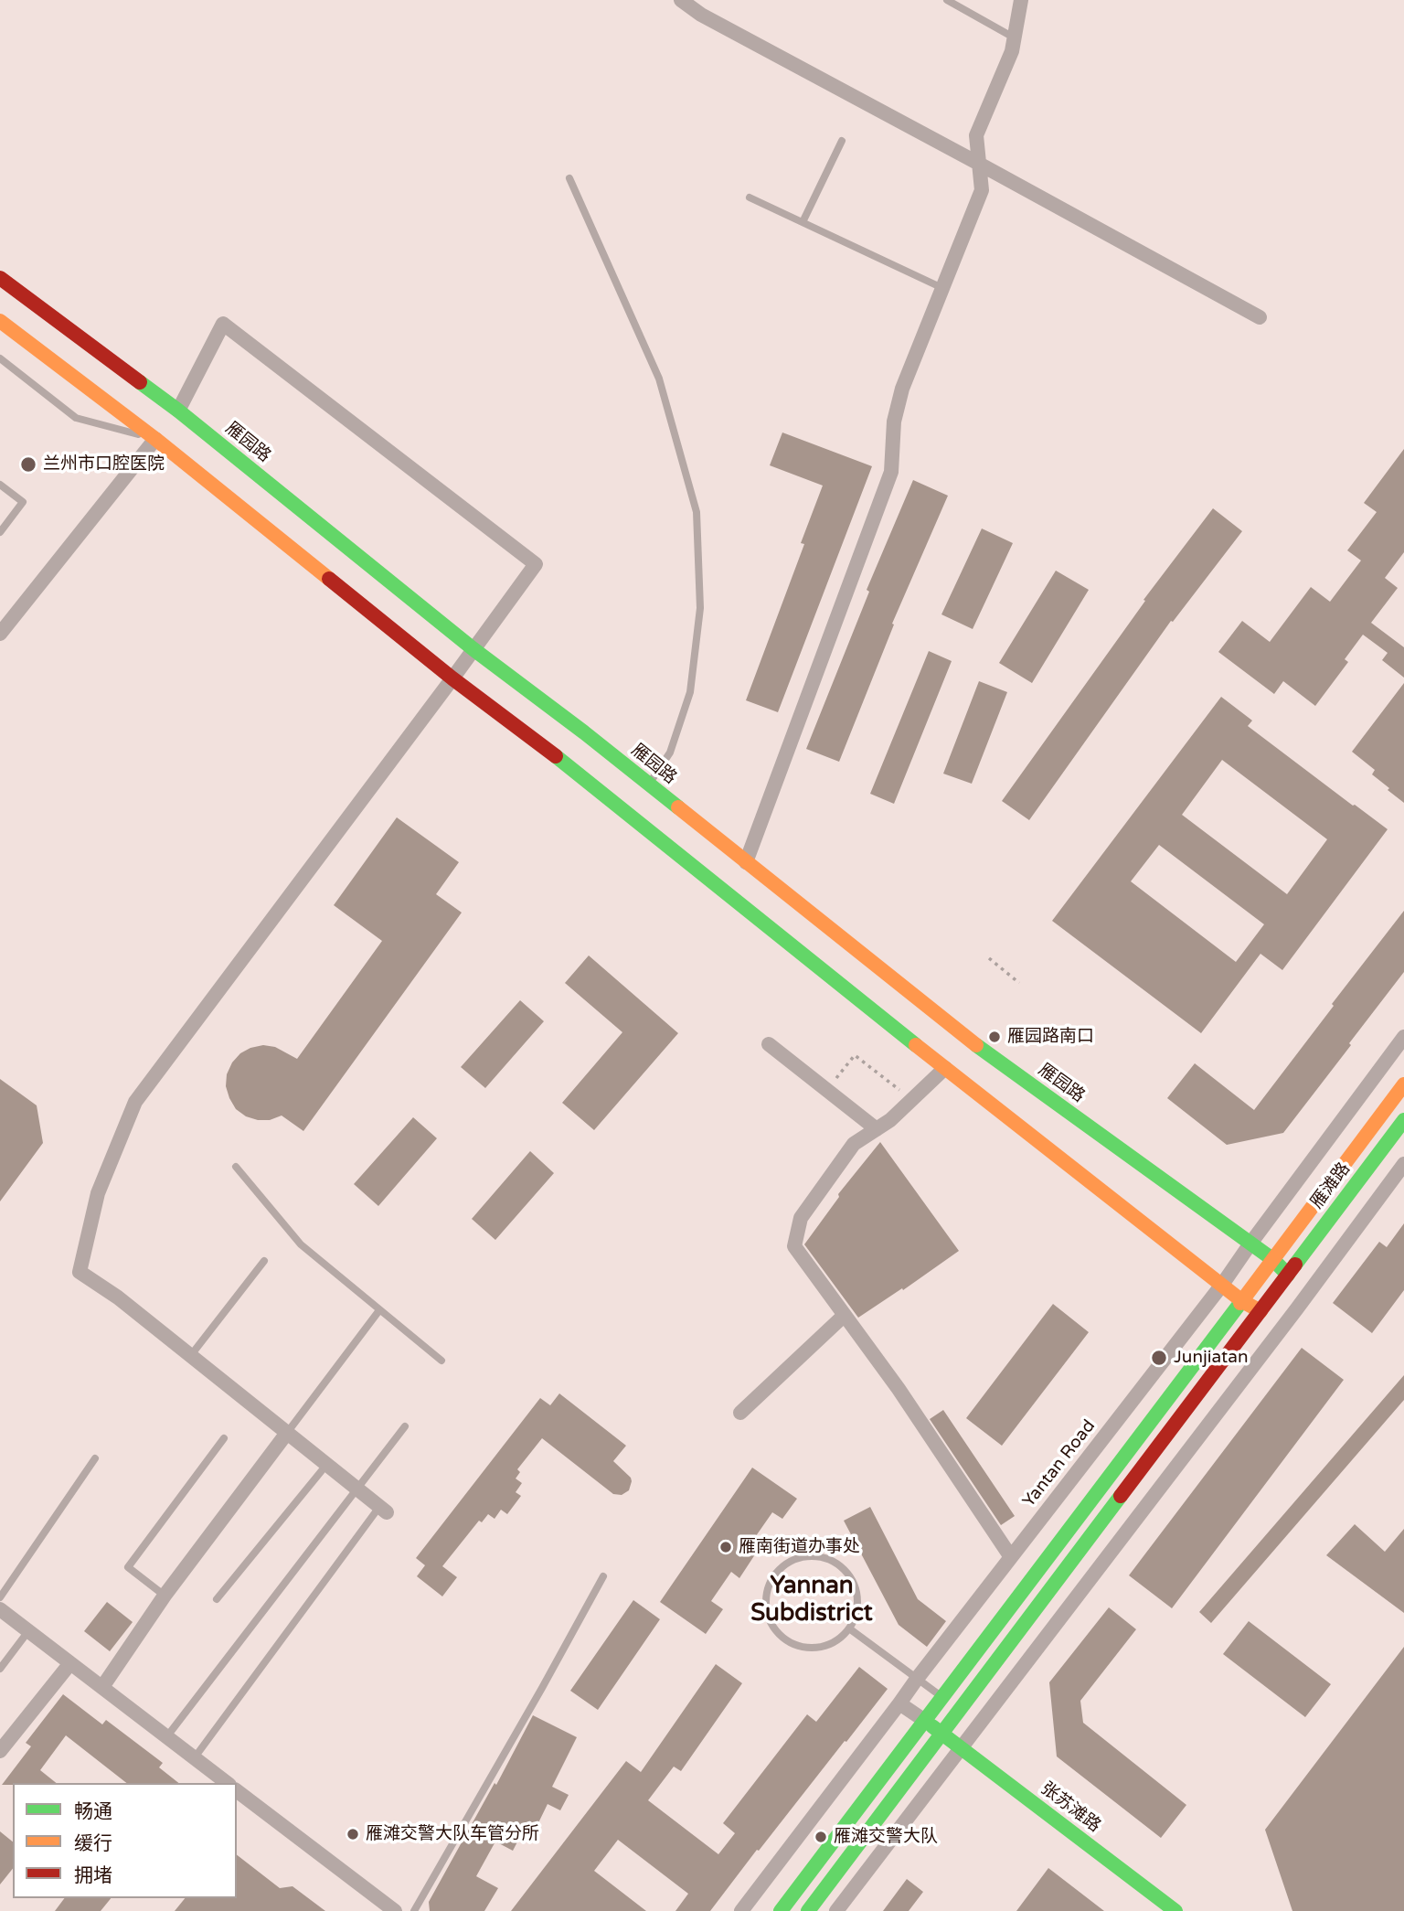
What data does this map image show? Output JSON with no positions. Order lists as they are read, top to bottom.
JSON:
{
  "streets": {
    "main road": ["雁园路", "雁滩路", "张苏滩路"],
    "street": ["Yantan Road"]
  },
  "crossings": [
    ["雁园路", "雁滩路"],
    ["雁园路", "Yantan Road"]
  ],
  "districts": ["Yannan Subdistrict"],
  "places": [
    "兰州市口腔医院",
    "雁园路南口",
    "Junjiatan",
    "雁南街道办事处",
    "雁滩交警大队车管分所",
    "雁滩交警大队"
  ],
  "legend": ["畅通", "缓行", "拥堵"]
}
